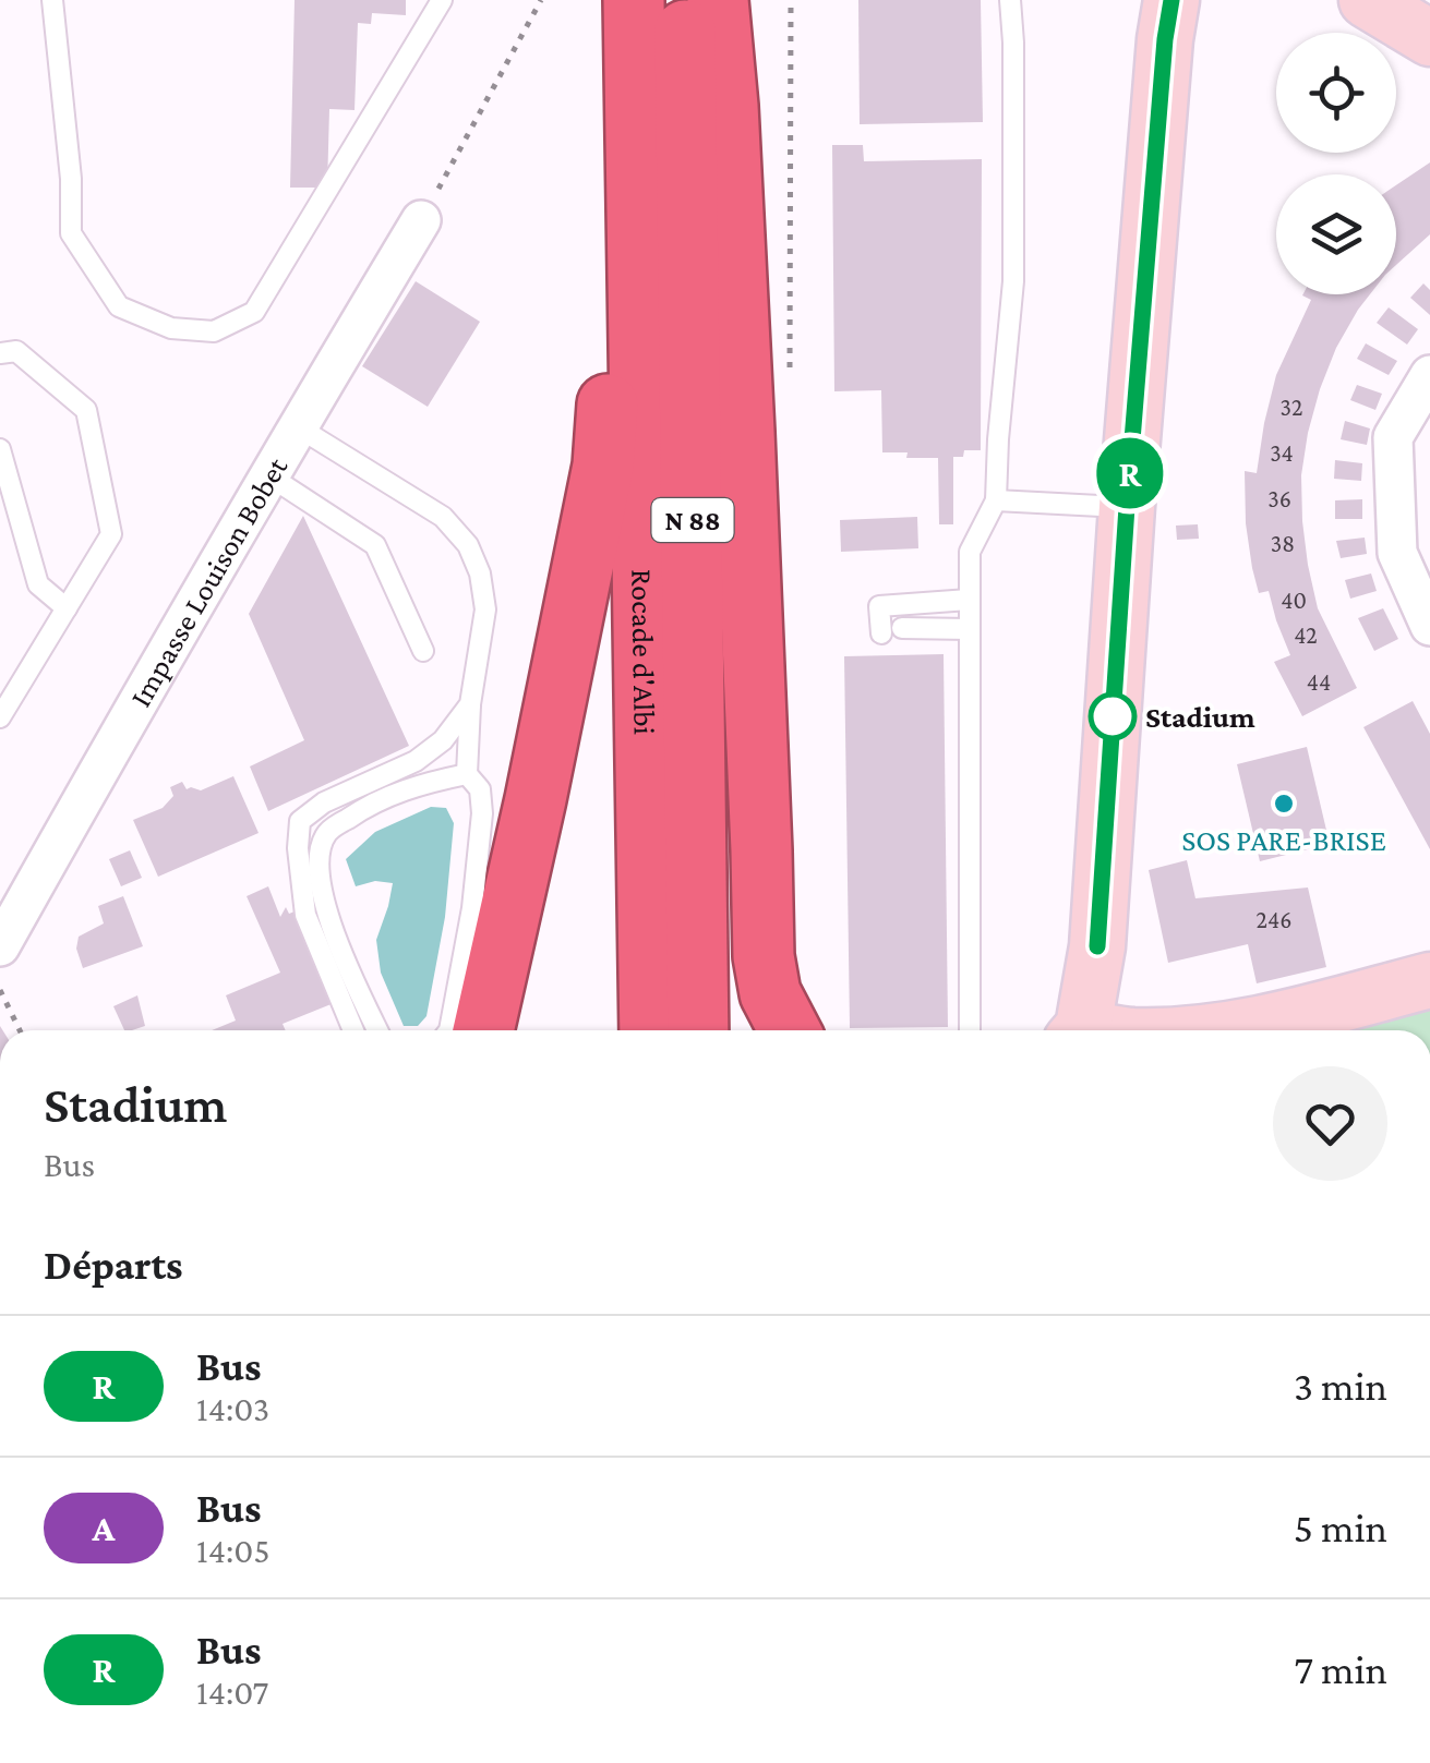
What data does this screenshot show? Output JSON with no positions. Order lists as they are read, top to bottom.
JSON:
{
  "streets": {
    "highway": ["N 88", "Rocade d'Albi"],
    "street": ["Impasse Louison Bobet"]
  },
  "places": ["Stadium", "SOS PARE-BRISE"],
  "lines": ["bus line R"],
  "house_numbers": [
    "32",
    "34",
    "36",
    "38",
    "40",
    "42",
    "44",
    "246"
  ],
  "page": {
    "on_map": "R",
    "heading": [
      ["Stadium", "Bus"],
      "Départs"
    ],
    "list": [
      {
        "mark": "R",
        "name": "Bus",
        "note": "14:03",
        "value": "3 min"
      },
      {
        "mark": "A",
        "name": "Bus",
        "note": "14:05",
        "value": "5 min"
      },
      {
        "mark": "R",
        "name": "Bus",
        "note": "14:07",
        "value": "7 min"
      }
    ]
  }
}
